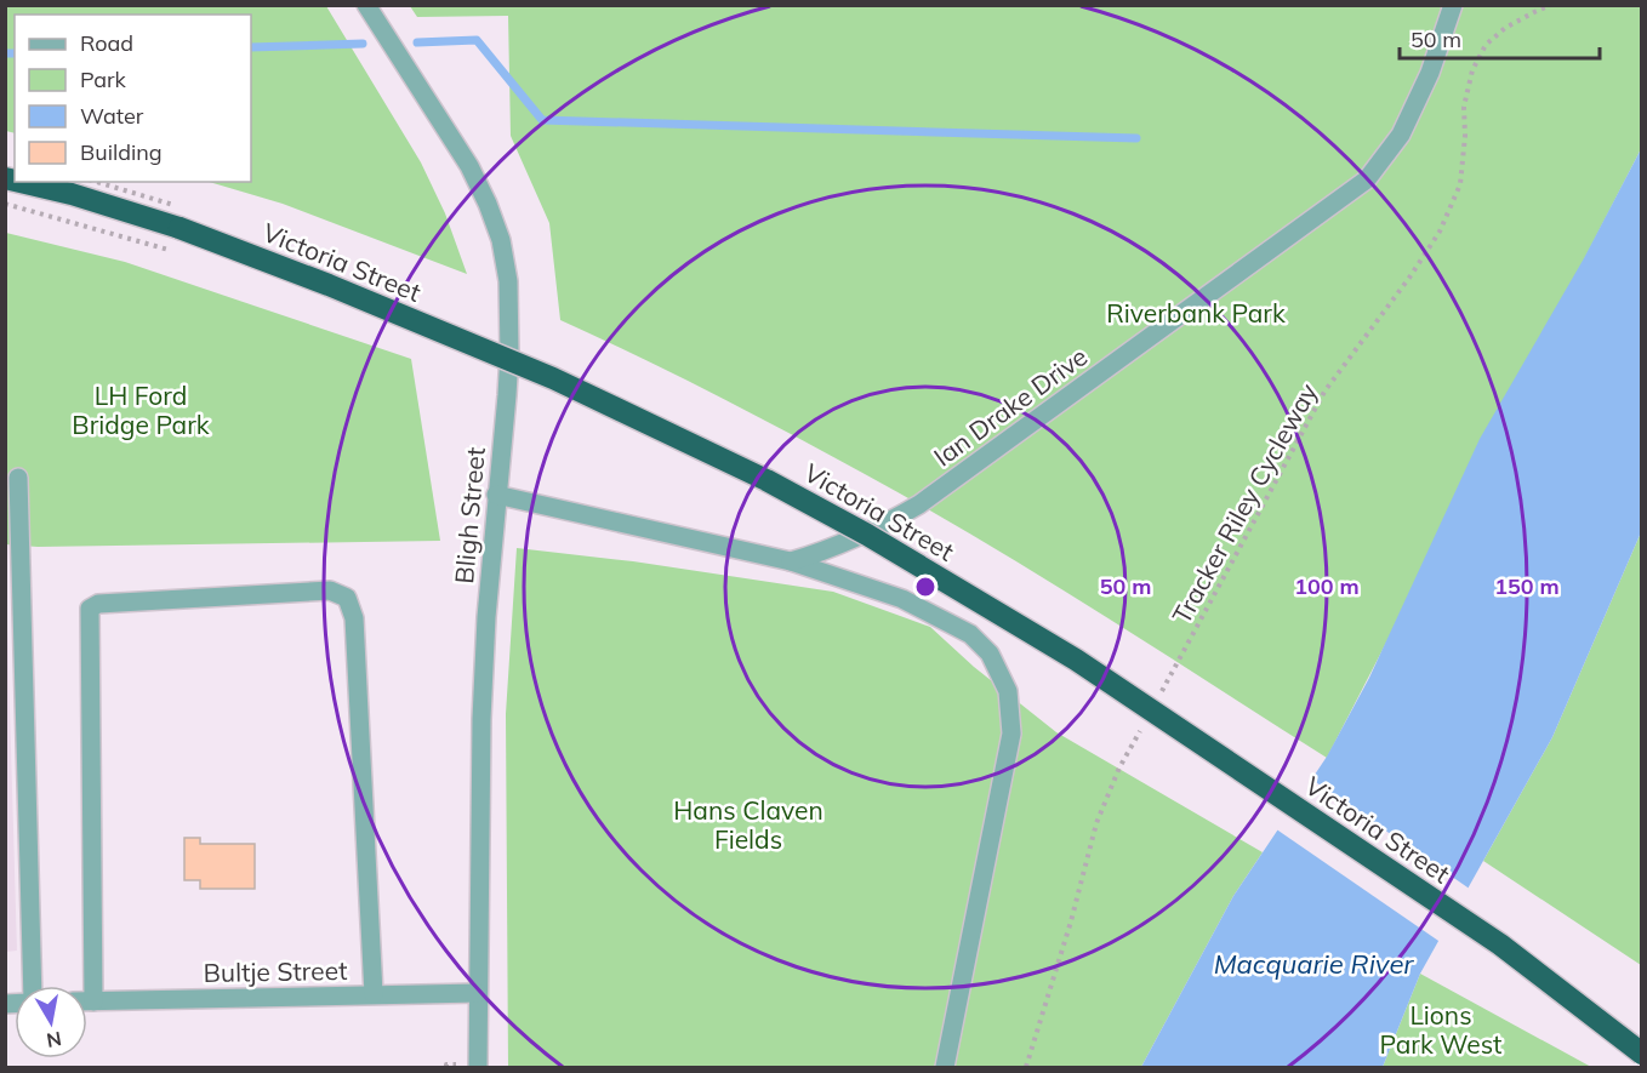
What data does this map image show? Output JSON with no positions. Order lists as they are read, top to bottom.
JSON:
{
  "streets": {
    "highway": ["Victoria Street"],
    "street": ["Ian Drake Drive", "Bligh Street", "Bultje Street"],
    "path": ["Tracker Riley Cycleway"]
  },
  "crossings": [
    ["Ian Drake Drive", "Bligh Street"],
    ["Bligh Street", "Bultje Street"]
  ],
  "water": ["Macquarie River"],
  "parks": [
    "Riverbank Park",
    "LH Ford Bridge Park",
    "Hans Claven Fields",
    "Lions Park West"
  ],
  "legend": [
    "Road",
    "Park",
    "Water",
    "Building"
  ],
  "scale_bar": "50 m",
  "north": "bottom",
  "rings": ["50 m", "100 m", "150 m"]
}
